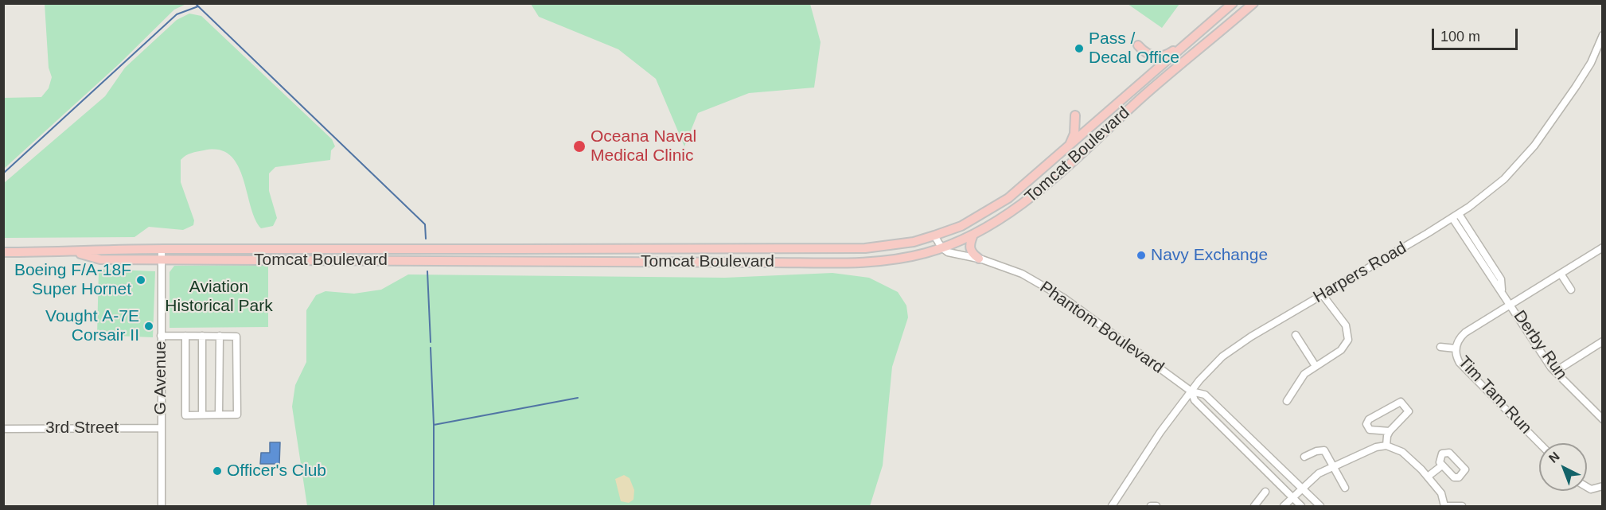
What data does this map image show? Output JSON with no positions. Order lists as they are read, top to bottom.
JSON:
{
  "streets": {
    "main road": ["Tomcat Boulevard"],
    "street": [
      "Harpers Road",
      "Phantom Boulevard",
      "Derby Run",
      "G Avenue",
      "Tim Tam Run",
      "3rd Street"
    ]
  },
  "crossings": [
    ["Tomcat Boulevard", "Phantom Boulevard"],
    ["Tomcat Boulevard", "G Avenue"],
    ["Harpers Road", "Phantom Boulevard"],
    ["Harpers Road", "Derby Run"],
    ["Derby Run", "Tim Tam Run"],
    ["G Avenue", "3rd Street"]
  ],
  "parks": ["Aviation Historical Park"],
  "places": [
    "Pass / Decal Office",
    "Oceana Naval Medical Clinic",
    "Navy Exchange",
    "Boeing F/A-18F Super Hornet",
    "Vought A-7E Corsair II",
    "Officer's Club"
  ],
  "scale_bar": "100 m",
  "north": "top left"
}
